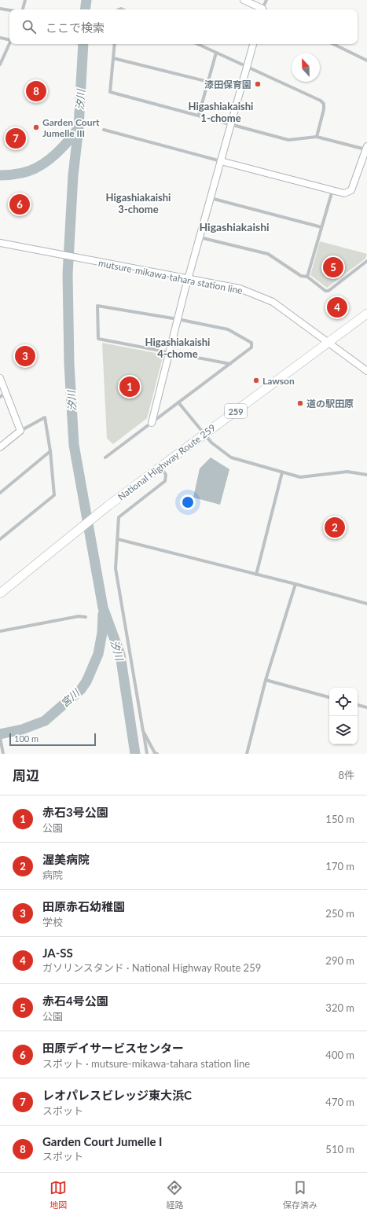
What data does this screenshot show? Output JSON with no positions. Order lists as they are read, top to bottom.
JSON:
{
  "streets": {
    "highway": ["259", "National Highway Route 259"],
    "street": ["mutsure-mikawa-tahara station line"]
  },
  "crossings": [
    ["mutsure-mikawa-tahara station line", "National Highway Route 259"]
  ],
  "districts": [
    "Higashiakaishi 1-chome",
    "Higashiakaishi 3-chome",
    "Higashiakaishi",
    "Higashiakaishi 4-chome"
  ],
  "water": ["汐川", "宮川"],
  "places": [
    "漆田保育園",
    "Garden Court Jumelle III",
    "Lawson",
    "道の駅田原"
  ],
  "scale_bar": "100 m",
  "north": "top",
  "page": {
    "search": "ここで検索",
    "pins": [
      "8",
      "7",
      "6",
      "5",
      "4",
      "3",
      "1",
      "2"
    ],
    "scale": "100 m",
    "heading": ["周辺", "8件"],
    "list": [
      {
        "mark": "1",
        "name": "赤石3号公園",
        "note": "公園",
        "value": "150 m"
      },
      {
        "mark": "2",
        "name": "渥美病院",
        "note": "病院",
        "value": "170 m"
      },
      {
        "mark": "3",
        "name": "田原赤石幼稚園",
        "note": "学校",
        "value": "250 m"
      },
      {
        "mark": "4",
        "name": "JA-SS",
        "note": "ガソリンスタンド · National Highway Route 259",
        "value": "290 m"
      },
      {
        "mark": "5",
        "name": "赤石4号公園",
        "note": "公園",
        "value": "320 m"
      },
      {
        "mark": "6",
        "name": "田原デイサービスセンター",
        "note": "スポット · mutsure-mikawa-tahara station line",
        "value": "400 m"
      },
      {
        "mark": "7",
        "name": "レオパレスビレッジ東大浜C",
        "note": "スポット",
        "value": "470 m"
      },
      {
        "mark": "8",
        "name": "Garden Court Jumelle I",
        "note": "スポット",
        "value": "510 m"
      }
    ],
    "nav": ["地図", "経路", "保存済み"]
  }
}
